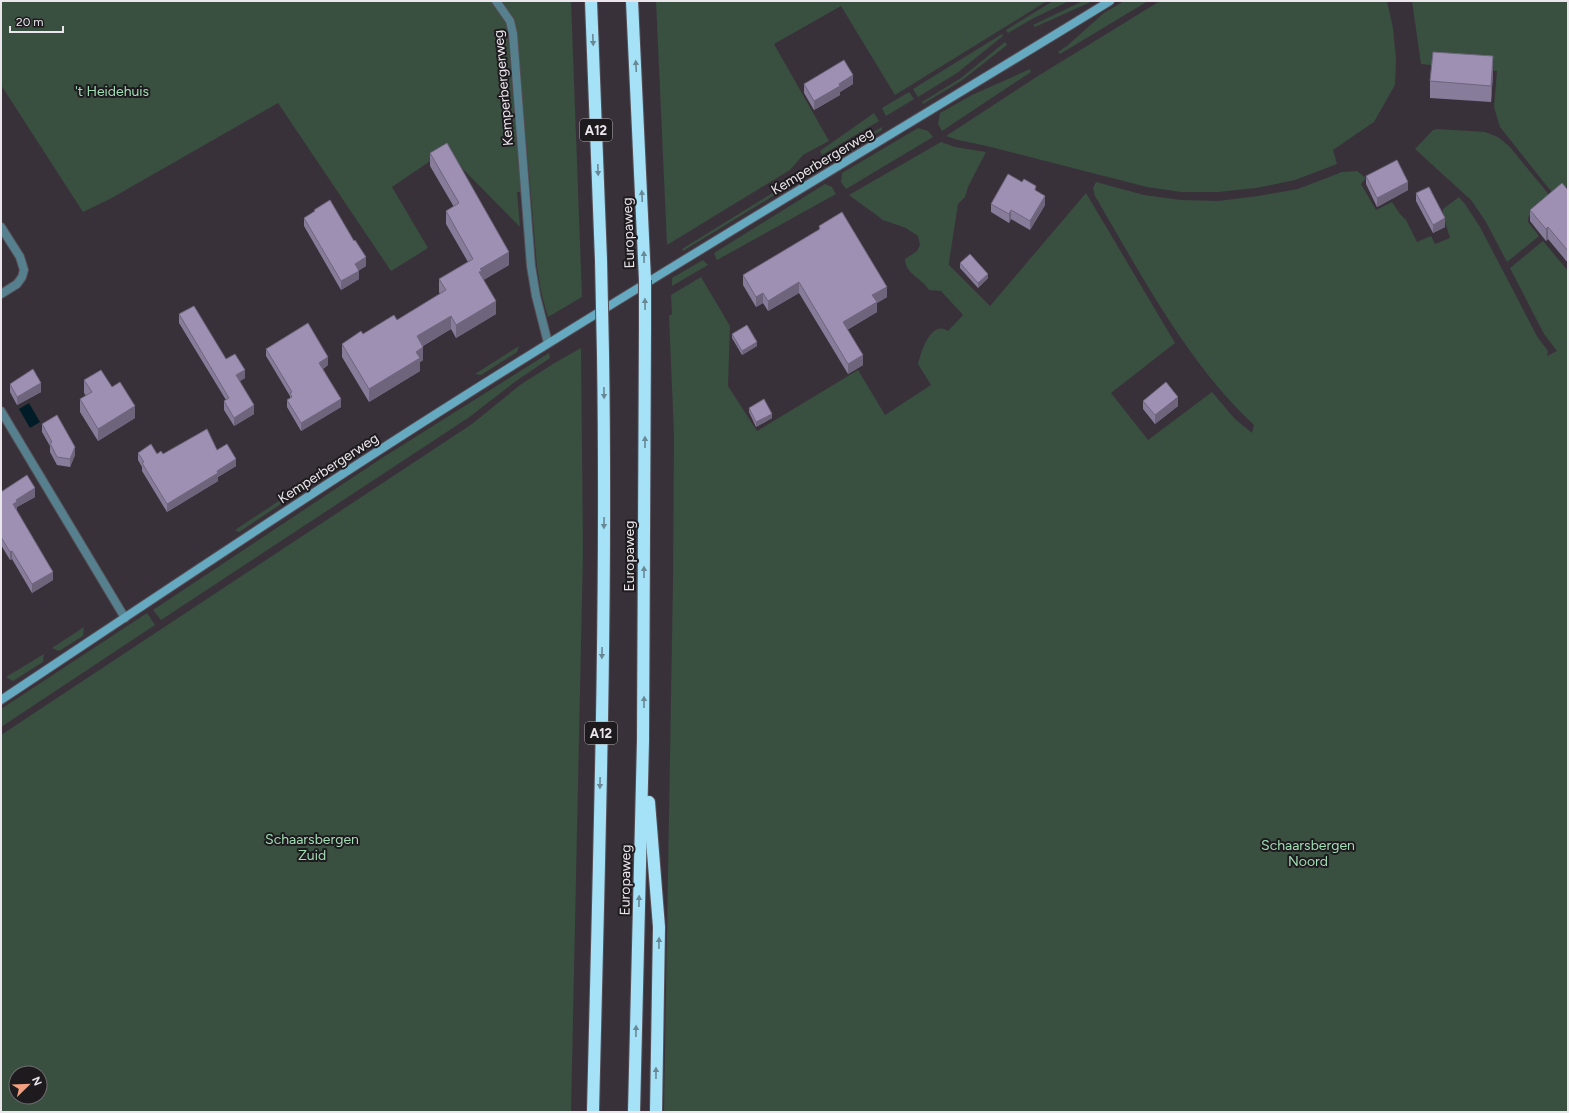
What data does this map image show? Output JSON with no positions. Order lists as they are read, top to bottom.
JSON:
{
  "streets": {
    "highway": ["A12", "Europaweg"],
    "main road": ["Kemperbergerweg"]
  },
  "parks": ["'t Heidehuis", "Schaarsbergen Zuid", "Schaarsbergen Noord"],
  "scale_bar": "20 m",
  "north": "top right"
}
